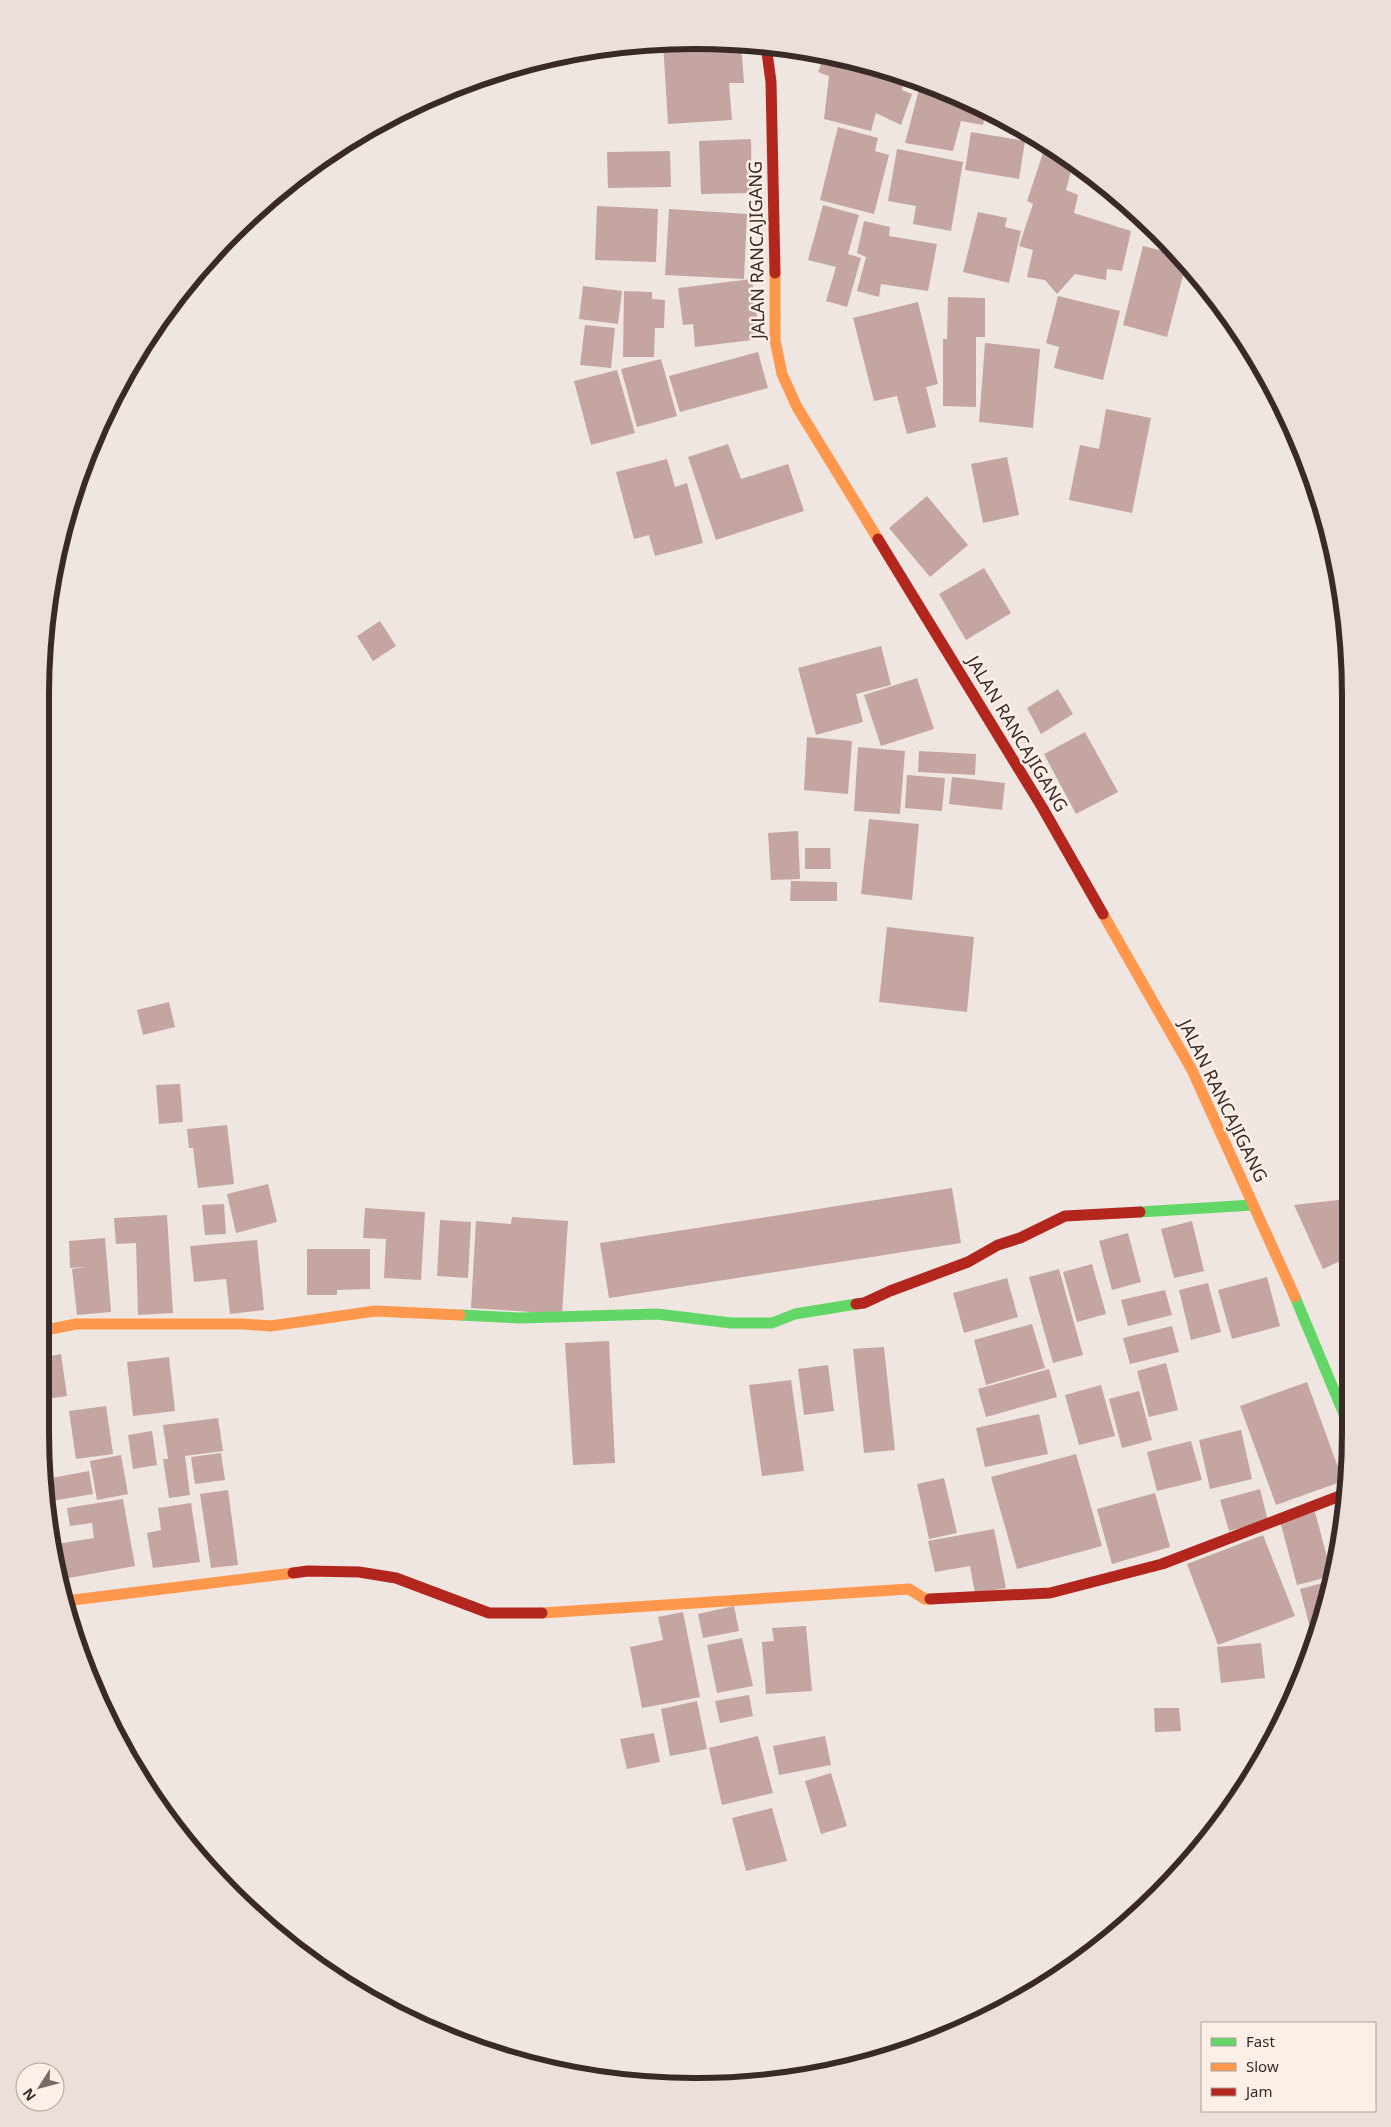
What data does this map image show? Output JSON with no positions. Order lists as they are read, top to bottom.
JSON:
{
  "streets": {
    "street": ["JALAN RANCAJIGANG"]
  },
  "legend": ["Fast", "Slow", "Jam"],
  "north": "bottom left"
}
